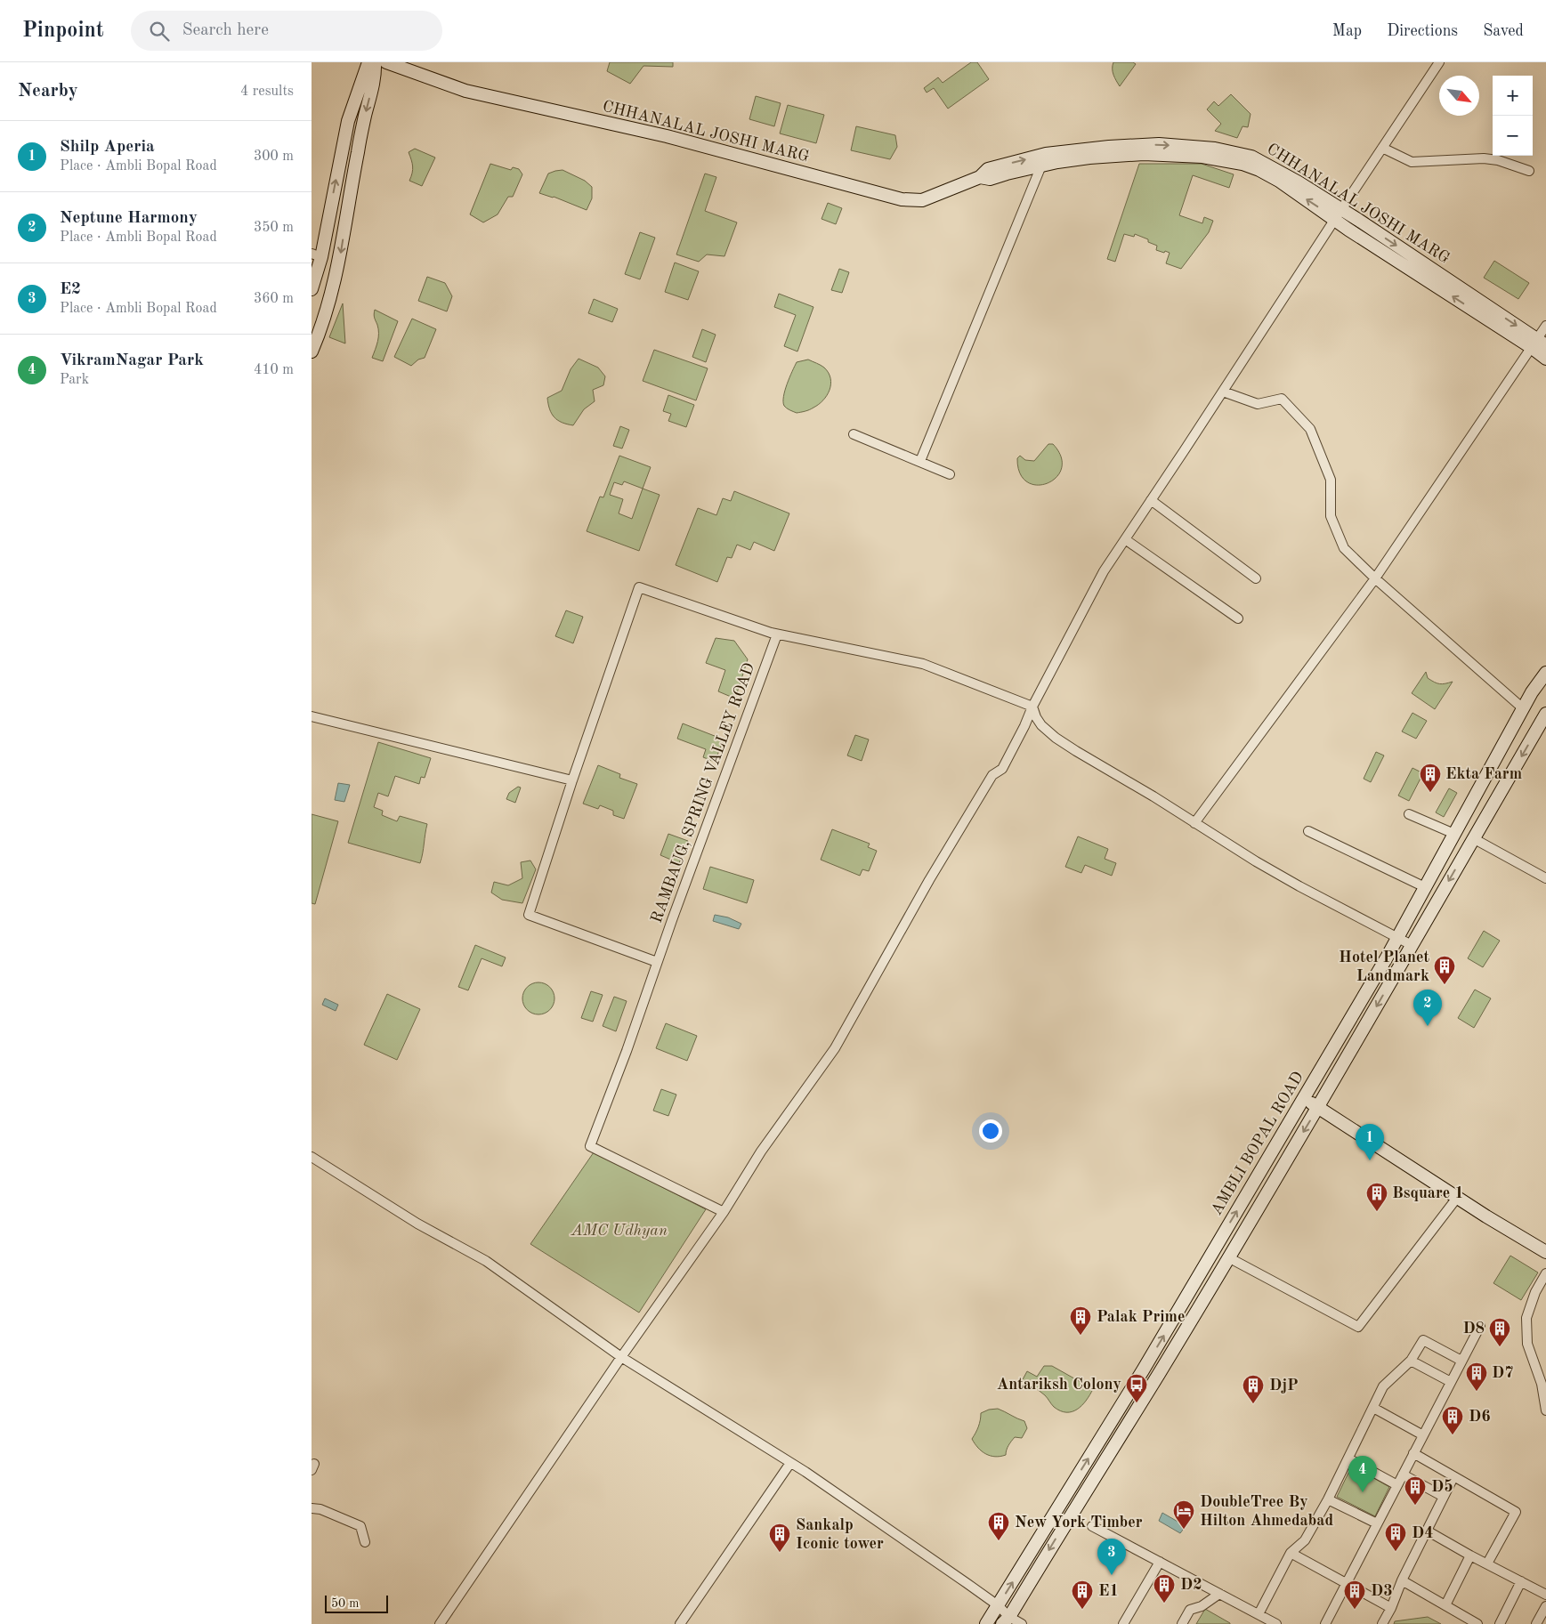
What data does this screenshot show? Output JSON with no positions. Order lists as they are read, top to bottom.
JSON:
{
  "streets": {
    "street": ["CHHANALAL JOSHI MARG", "RAMBAUG, SPRING VALLEY ROAD", "AMBLI BOPAL ROAD"]
  },
  "parks": ["AMC Udhyan"],
  "places": {
    "building": [
      "Ekta Farm",
      "Hotel Planet Landmark",
      "Bsquare 1",
      "Palak Prime",
      "D8",
      "D7",
      "DjP",
      "D6",
      "D5",
      "New York Timber",
      "D4",
      "Sankalp Iconic tower",
      "D2",
      "E1",
      "D3"
    ],
    "bus stop": ["Antariksh Colony"],
    "hotel": ["DoubleTree By Hilton Ahmedabad"]
  },
  "scale_bar": "50 m",
  "north": "bottom right",
  "page": {
    "header": "Pinpoint",
    "search": "Search here",
    "nav": ["Map", "Directions", "Saved"],
    "heading": ["Nearby", "4 results"],
    "map_buttons": ["+", "−"],
    "list": [
      {
        "mark": "1",
        "name": "Shilp Aperia",
        "note": "Place · Ambli Bopal Road",
        "value": "300 m"
      },
      {
        "mark": "2",
        "name": "Neptune Harmony",
        "note": "Place · Ambli Bopal Road",
        "value": "350 m"
      },
      {
        "mark": "3",
        "name": "E2",
        "note": "Place · Ambli Bopal Road",
        "value": "360 m"
      },
      {
        "mark": "4",
        "name": "VikramNagar Park",
        "note": "Park",
        "value": "410 m"
      }
    ],
    "pins": [
      "2",
      "1",
      "4",
      "3"
    ],
    "scale": "50 m"
  }
}
